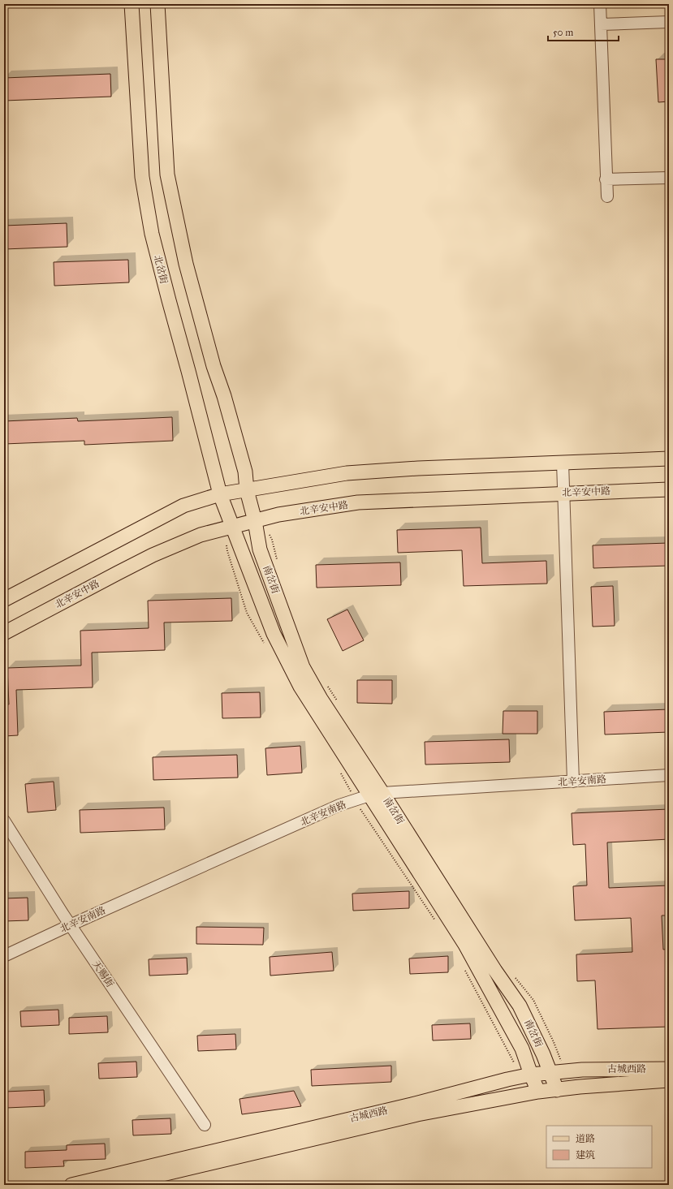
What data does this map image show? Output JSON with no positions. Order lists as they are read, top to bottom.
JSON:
{
  "streets": {
    "main road": [
      "北岔街",
      "北辛安中路",
      "南岔街",
      "古城西路"
    ],
    "street": ["北辛安南路", "天赐街"]
  },
  "crossings": [
    ["北岔街", "北辛安中路"],
    ["北岔街", "南岔街"],
    ["北辛安中路", "南岔街"],
    ["南岔街", "北辛安南路"],
    ["南岔街", "古城西路"],
    ["北辛安南路", "天赐街"]
  ],
  "legend": ["道路", "建筑"],
  "scale_bar": "50 m"
}
